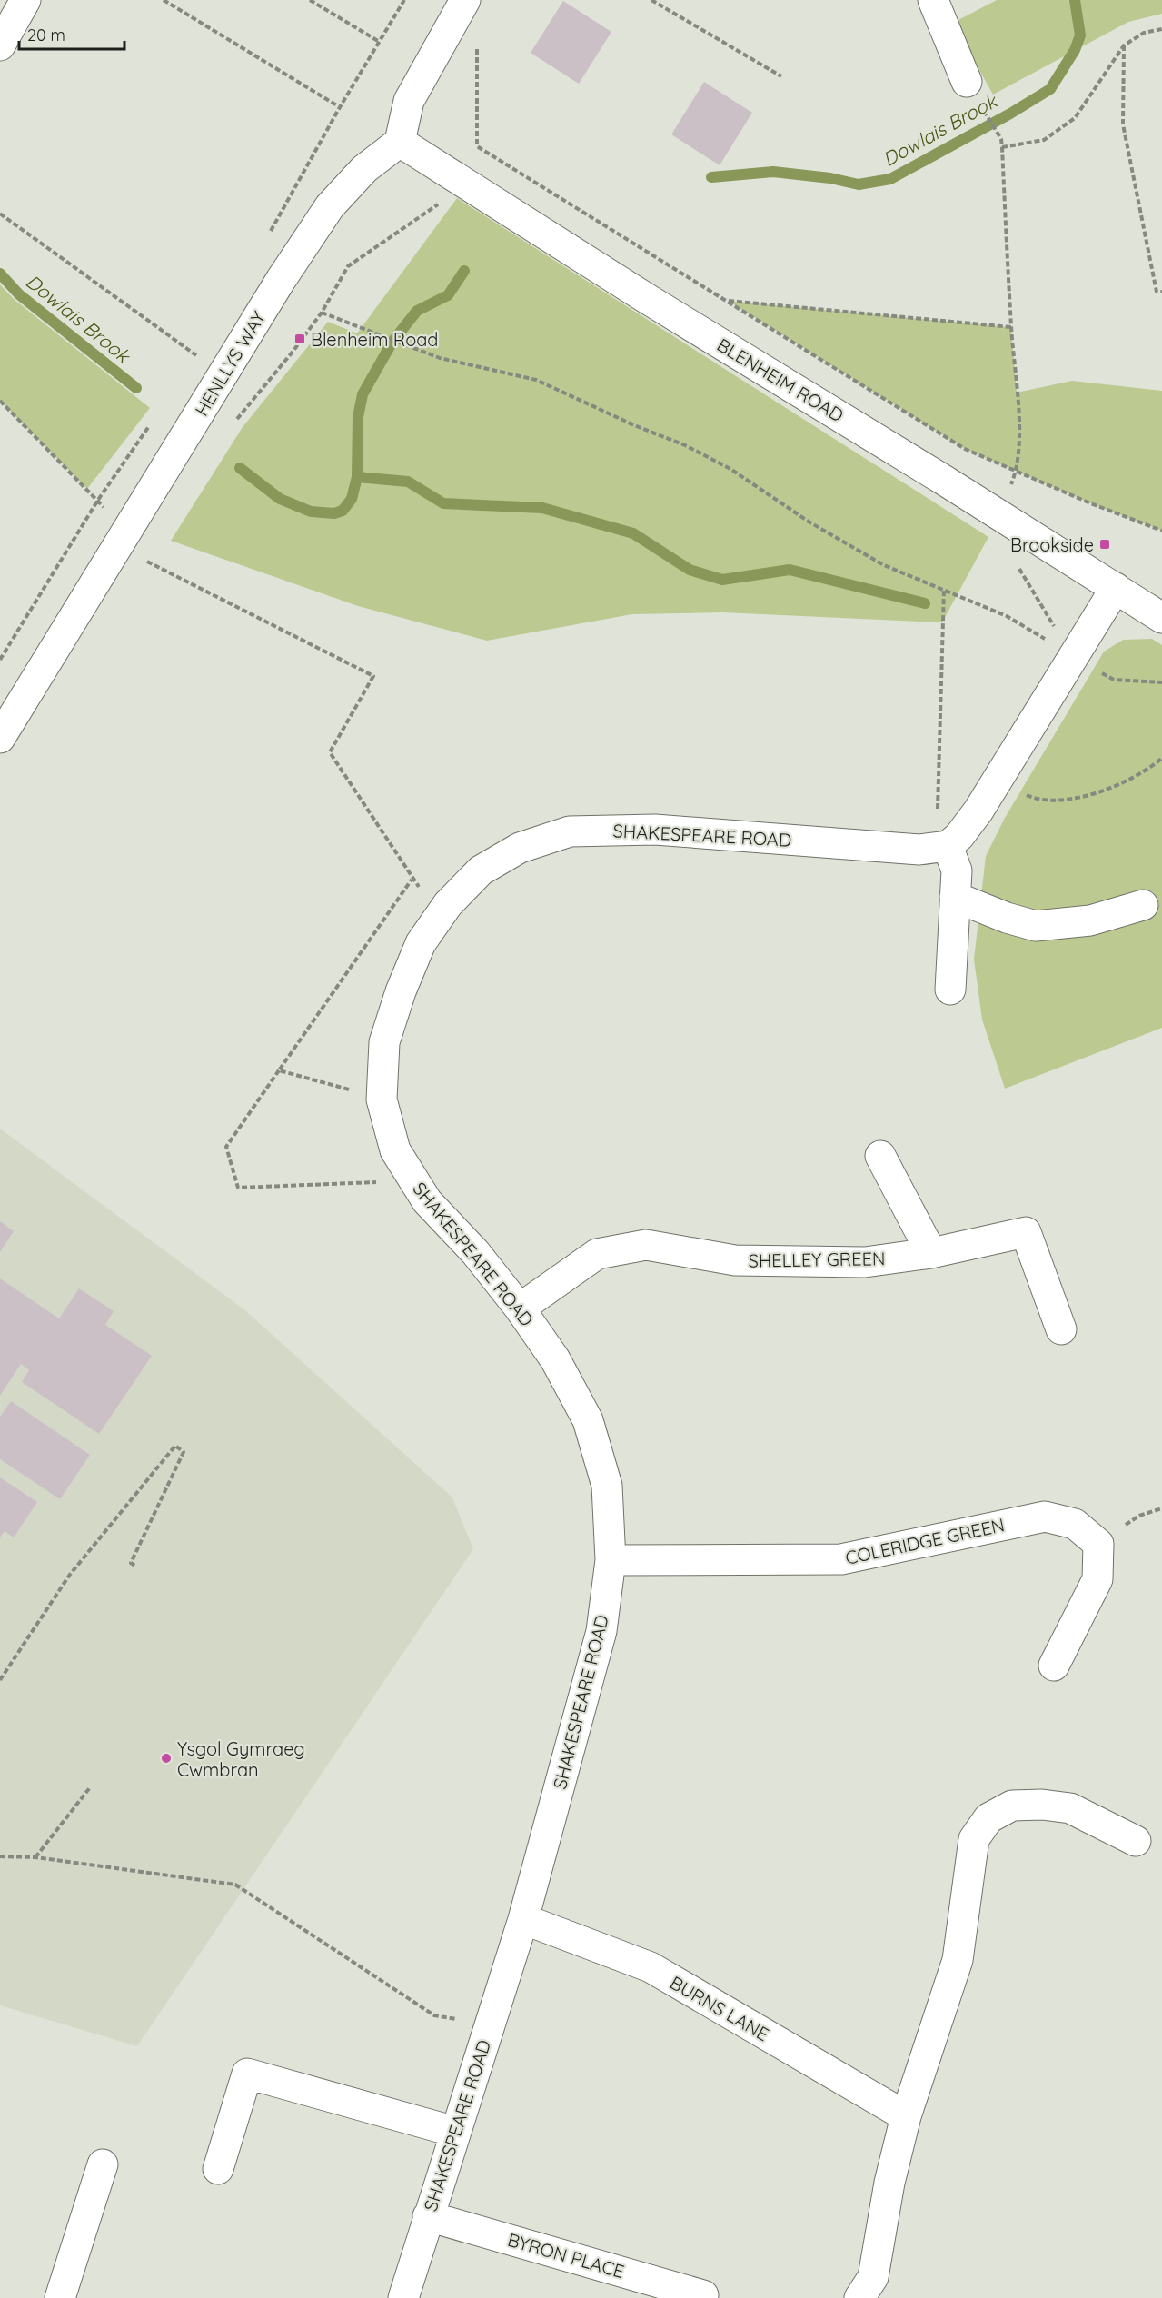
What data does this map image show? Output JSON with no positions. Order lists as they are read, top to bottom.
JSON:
{
  "streets": {
    "street": [
      "HENLLYS WAY",
      "BLENHEIM ROAD",
      "SHAKESPEARE ROAD",
      "SHELLEY GREEN",
      "COLERIDGE GREEN",
      "BURNS LANE",
      "BYRON PLACE"
    ]
  },
  "crossings": [
    ["HENLLYS WAY", "BLENHEIM ROAD"],
    ["SHAKESPEARE ROAD", "SHELLEY GREEN"],
    ["SHAKESPEARE ROAD", "COLERIDGE GREEN"],
    ["SHAKESPEARE ROAD", "BURNS LANE"],
    ["SHAKESPEARE ROAD", "BYRON PLACE"]
  ],
  "water": ["Dowlais Brook"],
  "places": {
    "transit": ["Blenheim Road", "Brookside"],
    "other": ["Ysgol Gymraeg Cwmbran"]
  },
  "scale_bar": "20 m"
}
